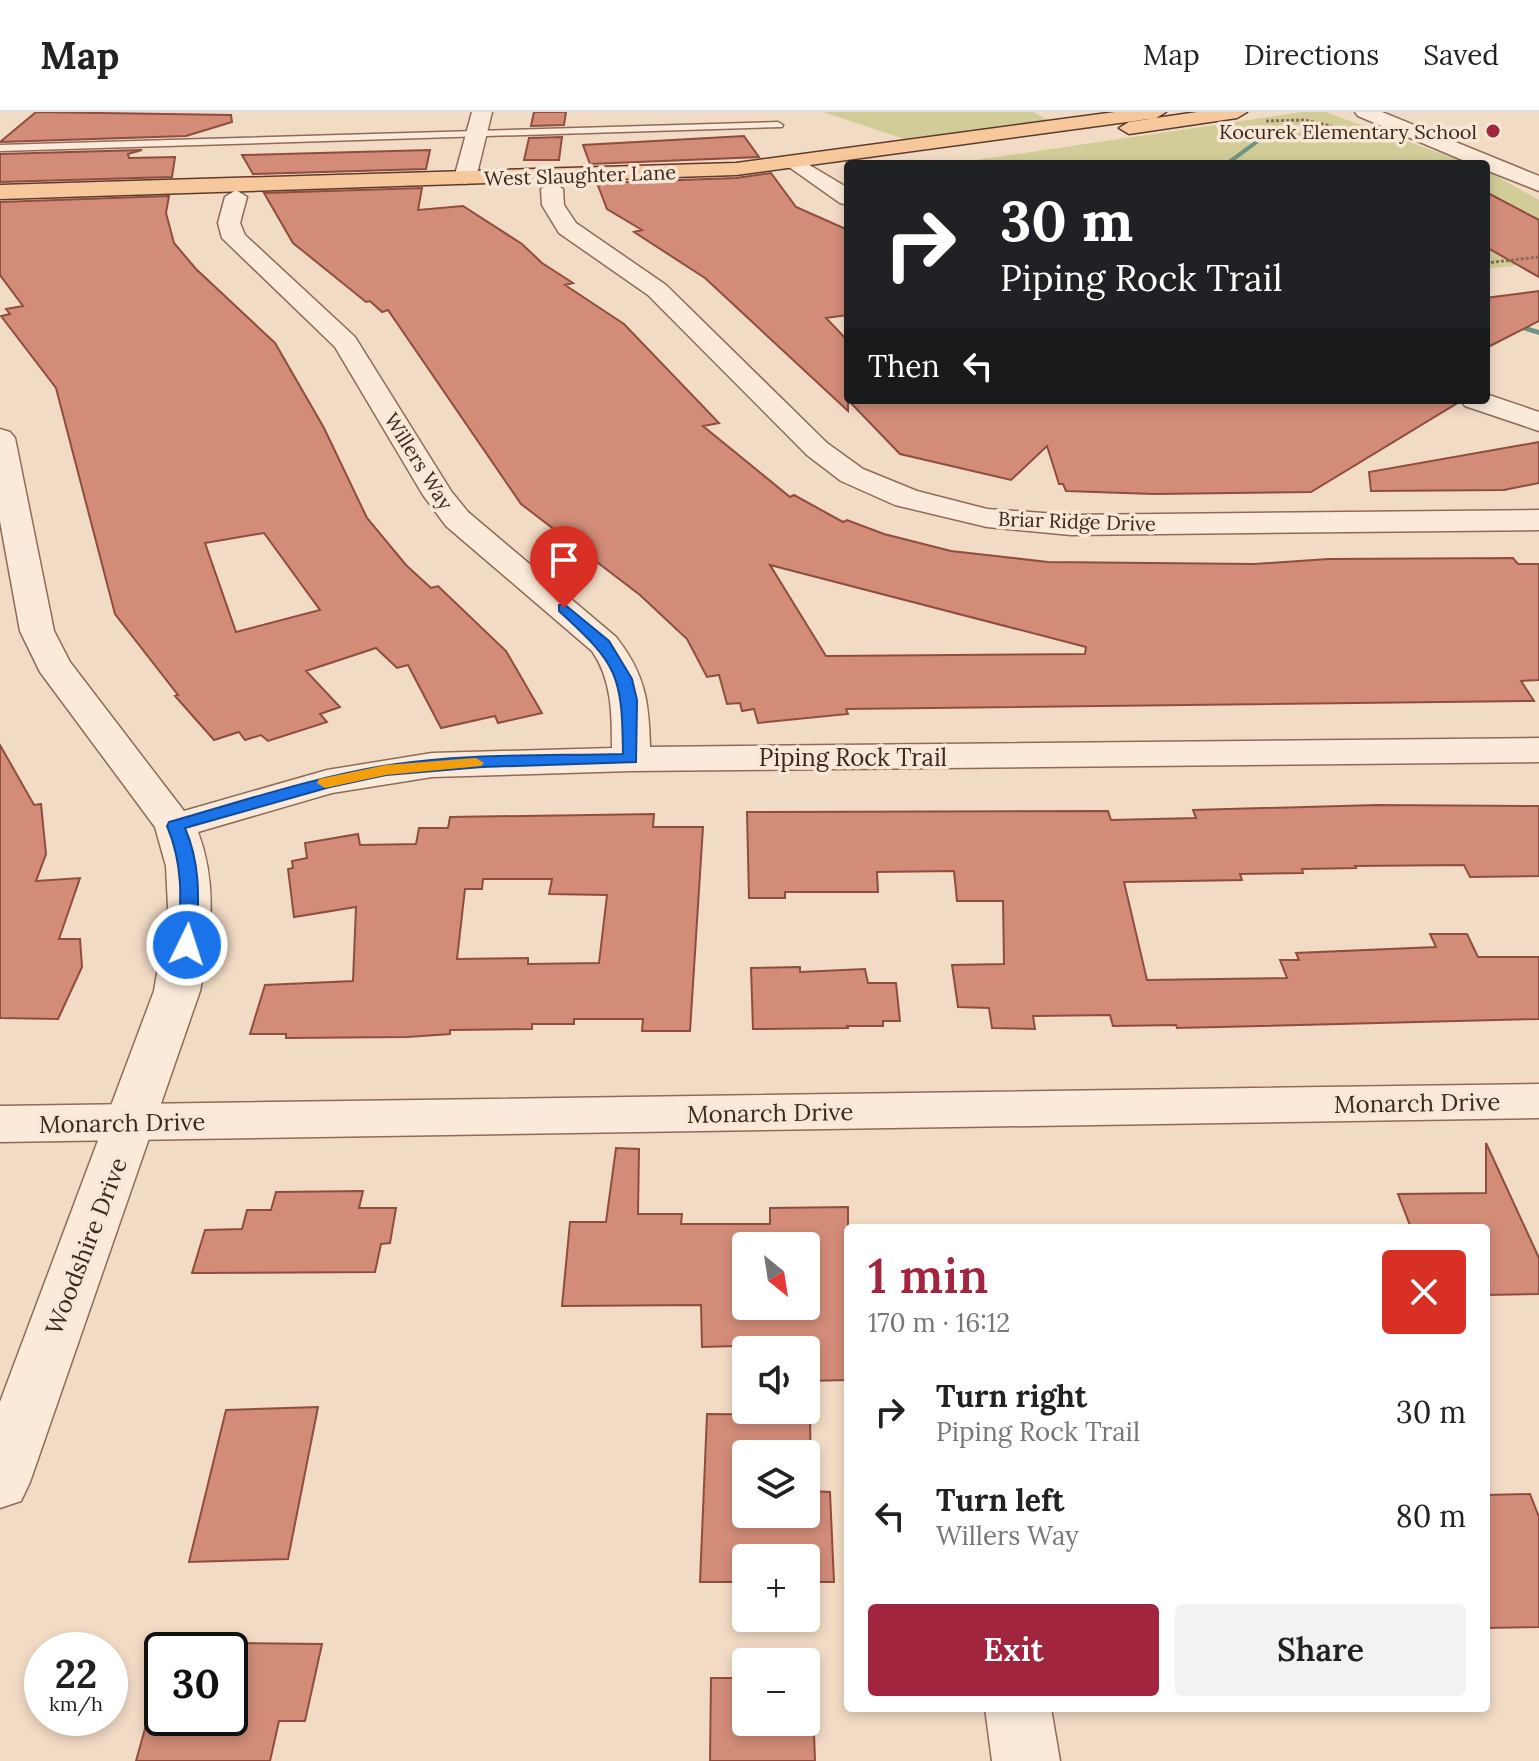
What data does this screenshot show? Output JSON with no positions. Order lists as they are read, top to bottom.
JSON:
{
  "streets": {
    "main road": ["West Slaughter Lane"],
    "street": [
      "Willers Way",
      "Briar Ridge Drive",
      "Piping Rock Trail",
      "Monarch Drive",
      "Woodshire Drive"
    ]
  },
  "crossings": [
    ["West Slaughter Lane", "Willers Way"],
    ["West Slaughter Lane", "Briar Ridge Drive"],
    ["Willers Way", "Piping Rock Trail"],
    ["Piping Rock Trail", "Woodshire Drive"],
    ["Monarch Drive", "Woodshire Drive"]
  ],
  "places": ["Kocurek Elementary School"],
  "north": "bottom right",
  "page": {
    "header": "Map",
    "nav": ["Map", "Directions", "Saved"],
    "turn": ["30 m", "Piping Rock Trail"],
    "then": "Then",
    "heading": ["1 min", "170 m · 16:12"],
    "map_buttons": ["+", "−"],
    "list": [
      {
        "name": "Turn right",
        "note": "Piping Rock Trail",
        "value": "30 m"
      },
      {
        "name": "Turn left",
        "note": "Willers Way",
        "value": "80 m"
      }
    ],
    "buttons": ["Exit", "Share"],
    "speed": "22 km/h",
    "limit": "30"
  }
}
